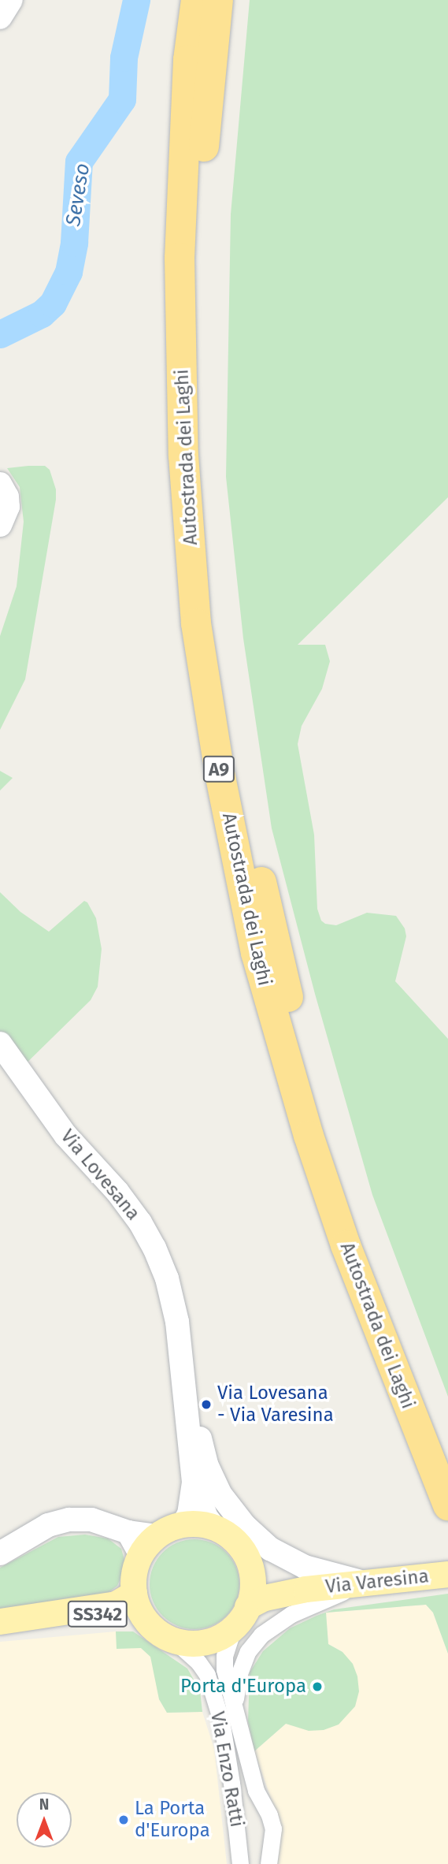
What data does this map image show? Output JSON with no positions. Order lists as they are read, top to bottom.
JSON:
{
  "streets": {
    "highway": ["Autostrada dei Laghi", "A9"],
    "main road": ["Via Varesina", "SS342"],
    "street": ["Via Lovesana", "Via Enzo Ratti"]
  },
  "crossings": [
    ["Via Lovesana", "Via Varesina"],
    ["Via Lovesana", "SS342"],
    ["Via Lovesana", "Via Enzo Ratti"],
    ["Via Varesina", "SS342"],
    ["Via Varesina", "Via Enzo Ratti"],
    ["SS342", "Via Enzo Ratti"]
  ],
  "water": ["Seveso"],
  "places": ["Via Lovesana - Via Varesina", "Porta d'Europa", "La Porta d'Europa"],
  "north": "top"
}
